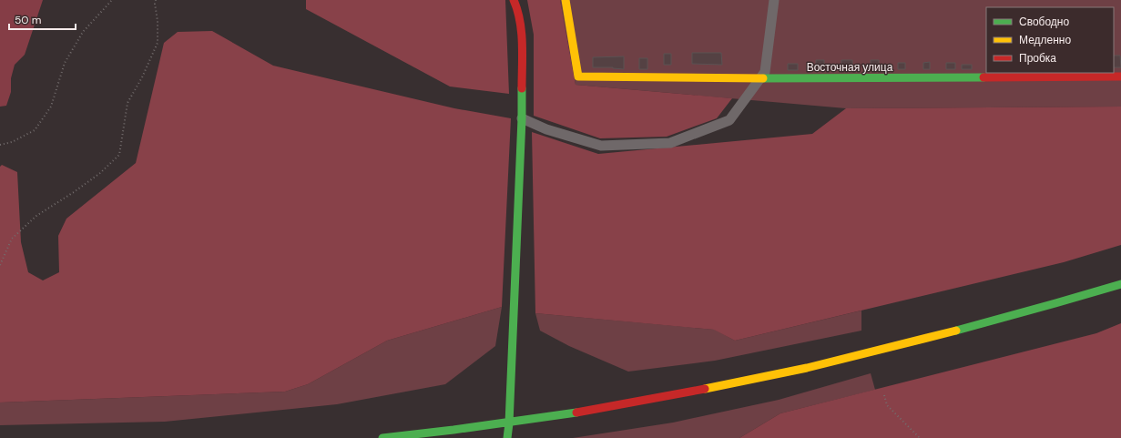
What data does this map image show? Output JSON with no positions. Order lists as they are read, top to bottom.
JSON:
{
  "streets": {
    "main road": ["Восточная улица"]
  },
  "legend": ["Свободно", "Медленно", "Пробка"],
  "scale_bar": "50 m"
}
